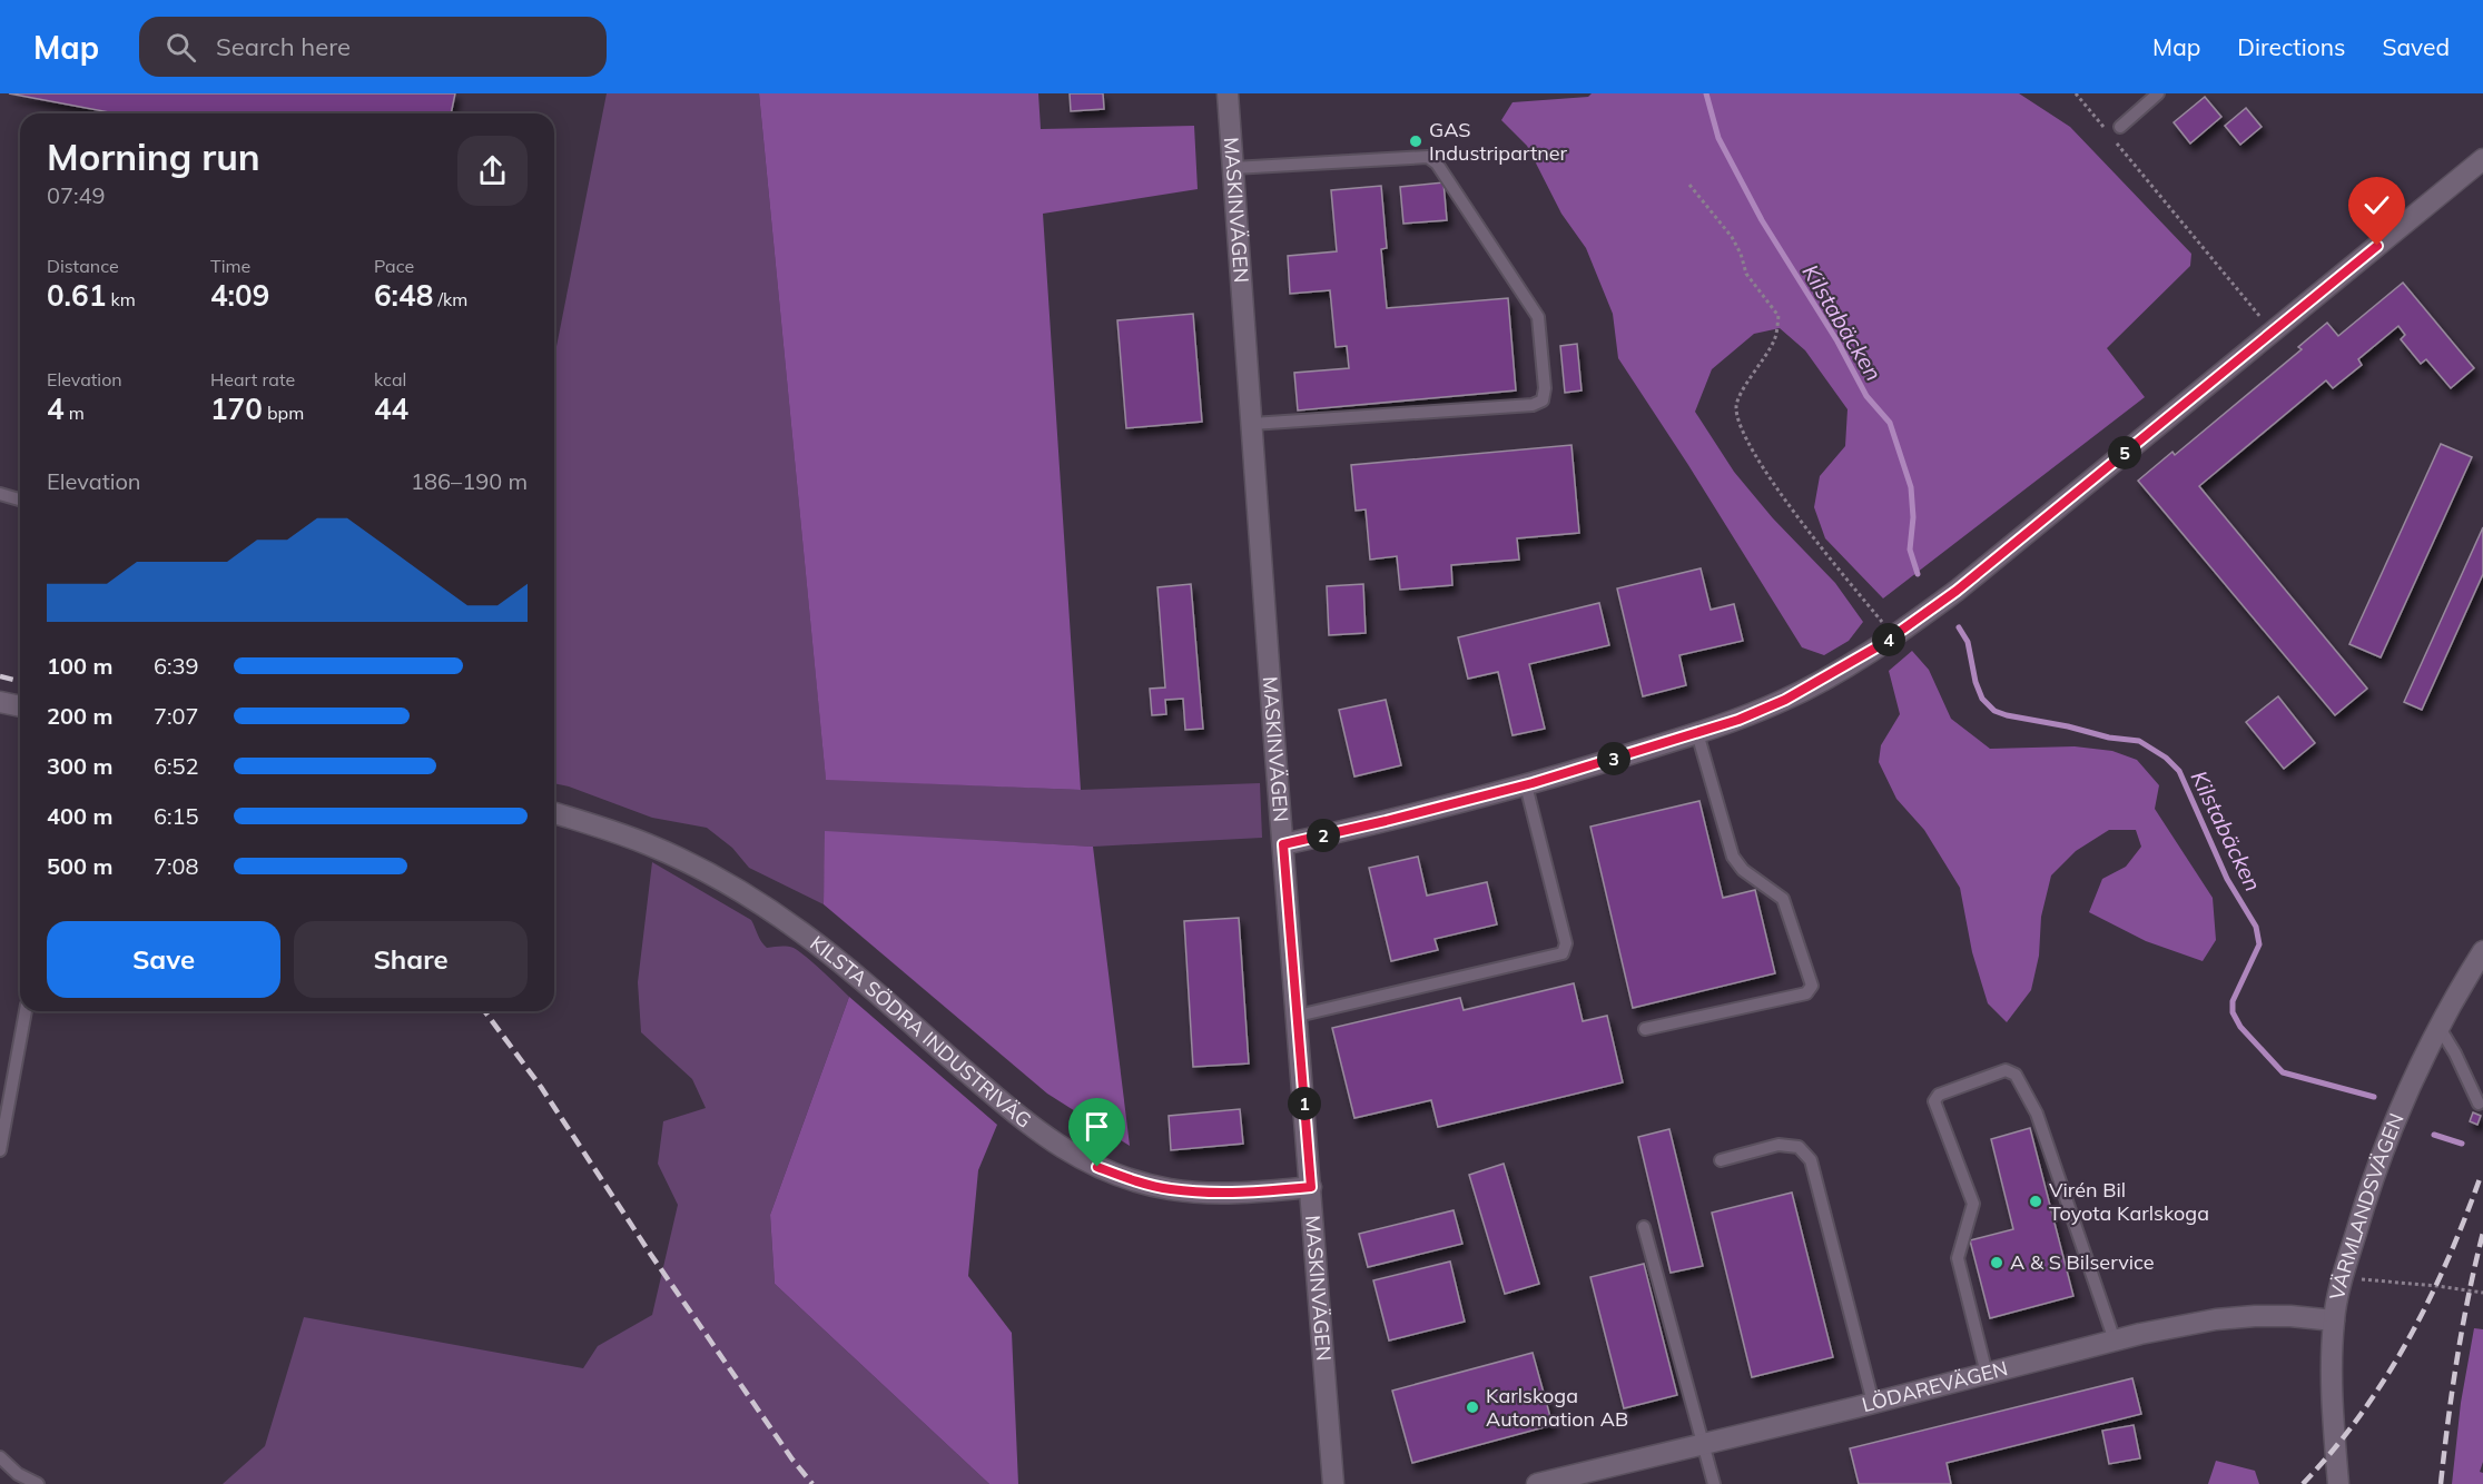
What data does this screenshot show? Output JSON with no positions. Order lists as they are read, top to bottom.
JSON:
{
  "streets": {
    "street": [
      "MASKINVÄGEN",
      "KILSTA SÖDRA INDUSTRIVÄG",
      "VÄRMLANDSVÄGEN",
      "LÖDAREVÄGEN"
    ]
  },
  "crossings": [
    ["MASKINVÄGEN", "KILSTA SÖDRA INDUSTRIVÄG"],
    ["VÄRMLANDSVÄGEN", "LÖDAREVÄGEN"]
  ],
  "water": ["Kilstabäcken"],
  "places": [
    "GAS Industripartner",
    "Virén Bil Toyota Karlskoga",
    "A & S Bilservice",
    "Karlskoga Automation AB"
  ],
  "page": {
    "header": "Map",
    "search": "Search here",
    "nav": ["Map", "Directions", "Saved"],
    "heading": ["Morning run", "07:49"],
    "stats": [
      ["Distance", "0.61 km"],
      ["Time", "4:09"],
      ["Pace", "6:48 /km"],
      ["Elevation", "4 m"],
      ["Heart rate", "170 bpm"],
      ["kcal", "44"]
    ],
    "pins": [
      "5",
      "4",
      "3",
      "2",
      "1"
    ],
    "chart": ["Elevation", "186–190 m"],
    "list": [
      {
        "name": "100 m",
        "note": "6:39"
      },
      {
        "name": "200 m",
        "note": "7:07"
      },
      {
        "name": "300 m",
        "note": "6:52"
      },
      {
        "name": "400 m",
        "note": "6:15"
      },
      {
        "name": "500 m",
        "note": "7:08"
      }
    ],
    "buttons": ["Save", "Share"]
  }
}
